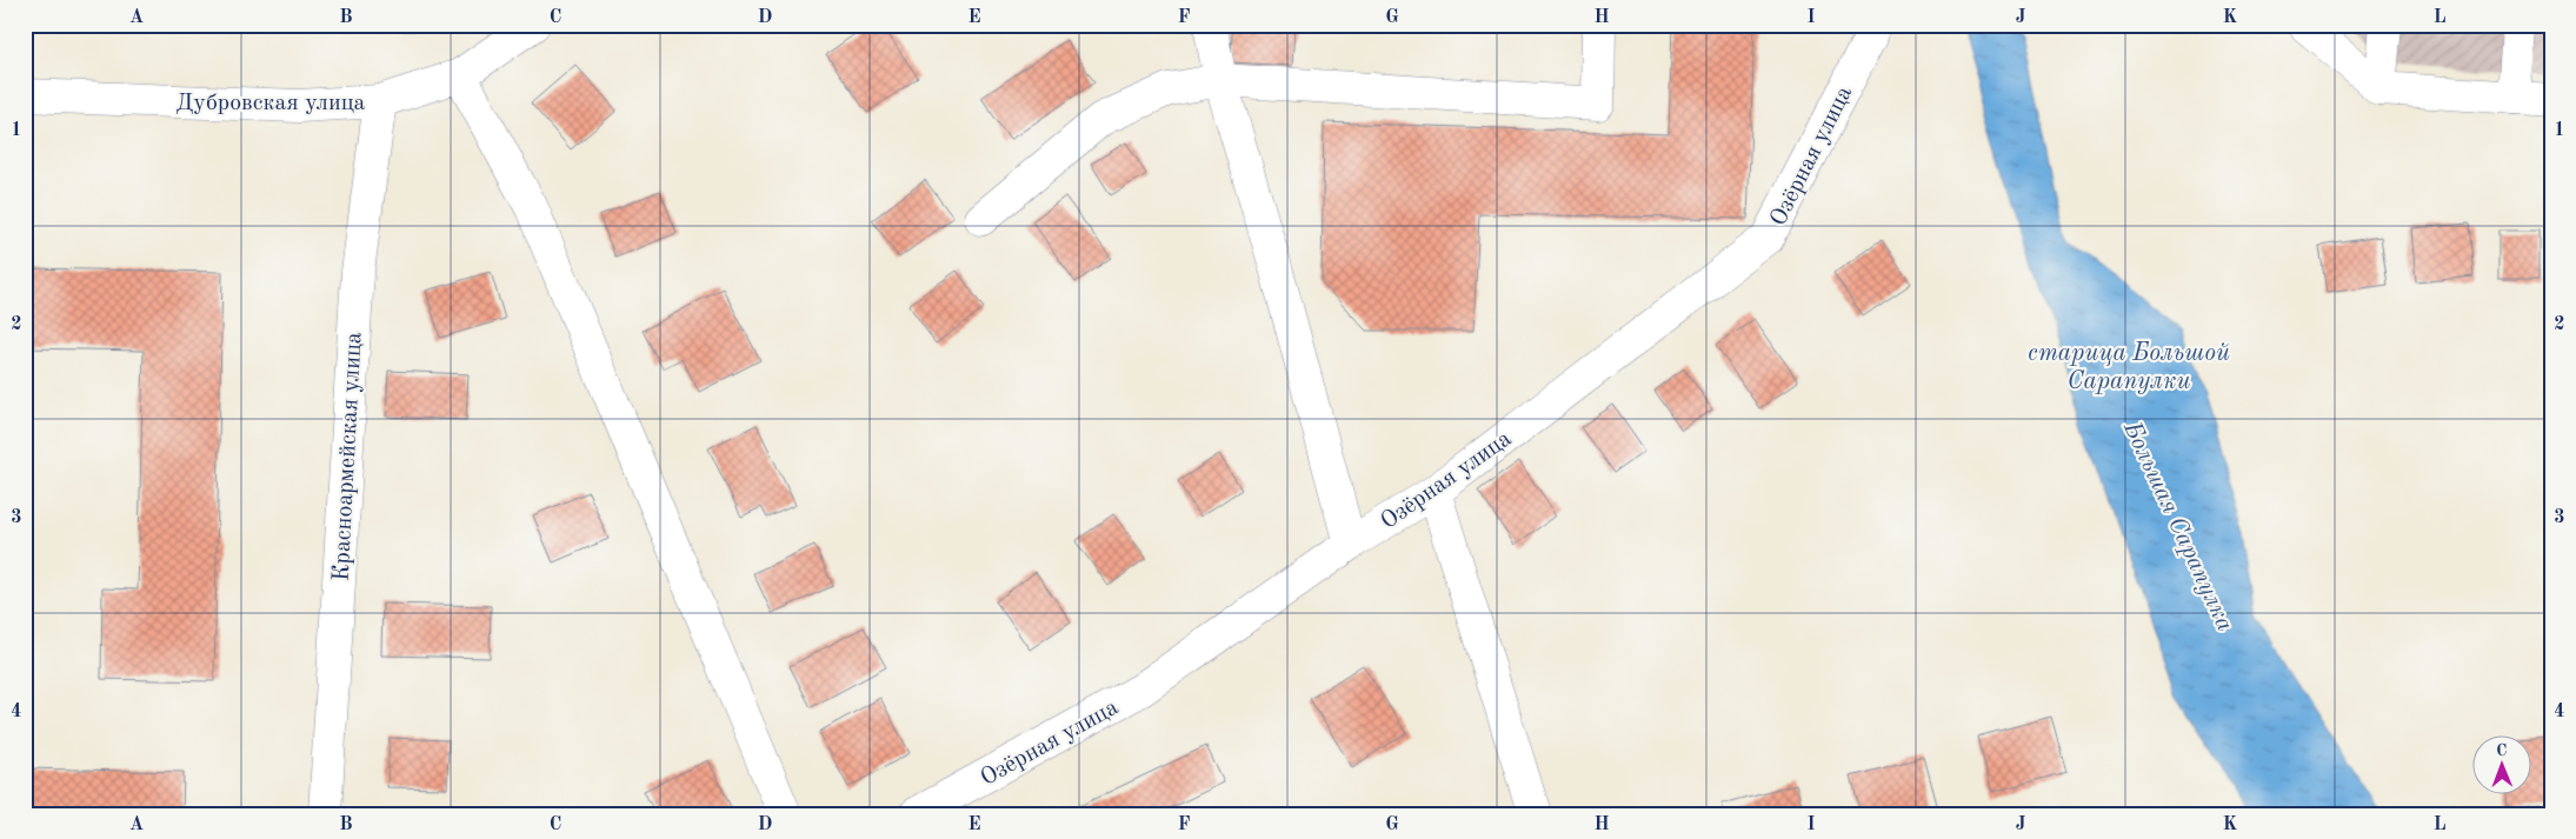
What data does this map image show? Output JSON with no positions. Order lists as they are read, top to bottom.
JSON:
{
  "streets": {
    "street": ["Дубровская улица", "Озёрная улица", "Красноармейская улица"]
  },
  "crossings": [
    ["Дубровская улица", "Красноармейская улица"]
  ],
  "water": ["старица Большой Сарапулки", "Большая Сарапулка"],
  "north": "top",
  "grid": {
    "columns": [
      "A",
      "B",
      "C",
      "D",
      "E",
      "F",
      "G",
      "H",
      "I",
      "J",
      "K",
      "L"
    ],
    "rows": [
      "1",
      "2",
      "3",
      "4"
    ]
  }
}
